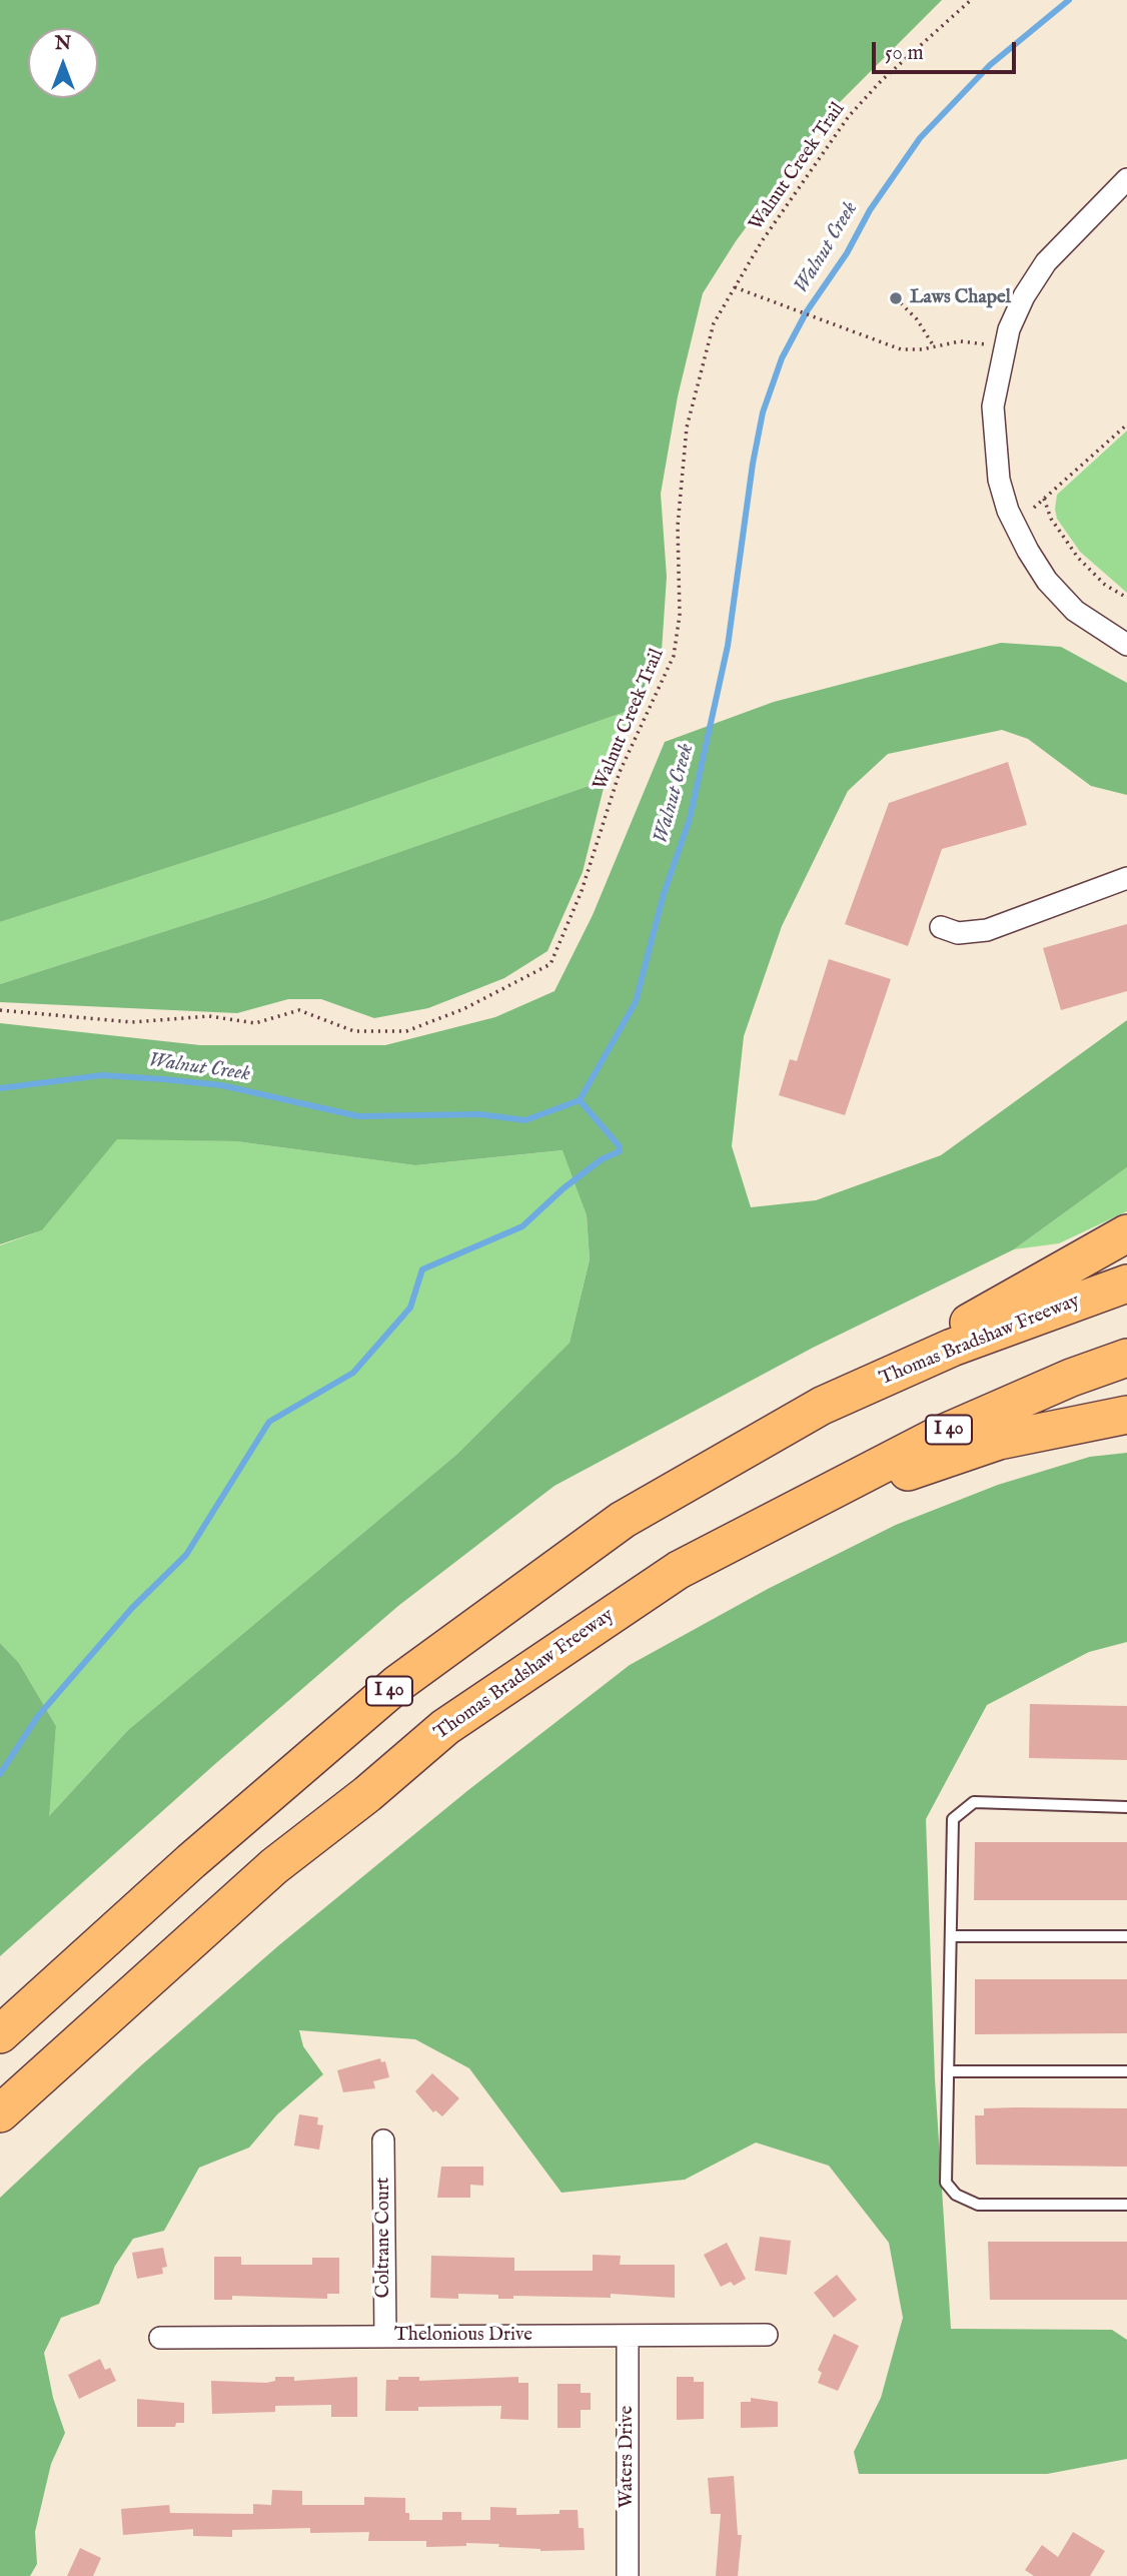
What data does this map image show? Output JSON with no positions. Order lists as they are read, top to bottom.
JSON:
{
  "streets": {
    "highway": ["Thomas Bradshaw Freeway", "I 40"],
    "street": ["Coltrane Court", "Thelonious Drive", "Waters Drive"],
    "path": ["Walnut Creek Trail"]
  },
  "crossings": [
    ["Coltrane Court", "Thelonious Drive"],
    ["Thelonious Drive", "Waters Drive"]
  ],
  "water": ["Walnut Creek"],
  "places": ["Laws Chapel"],
  "scale_bar": "50 m",
  "north": "top"
}
